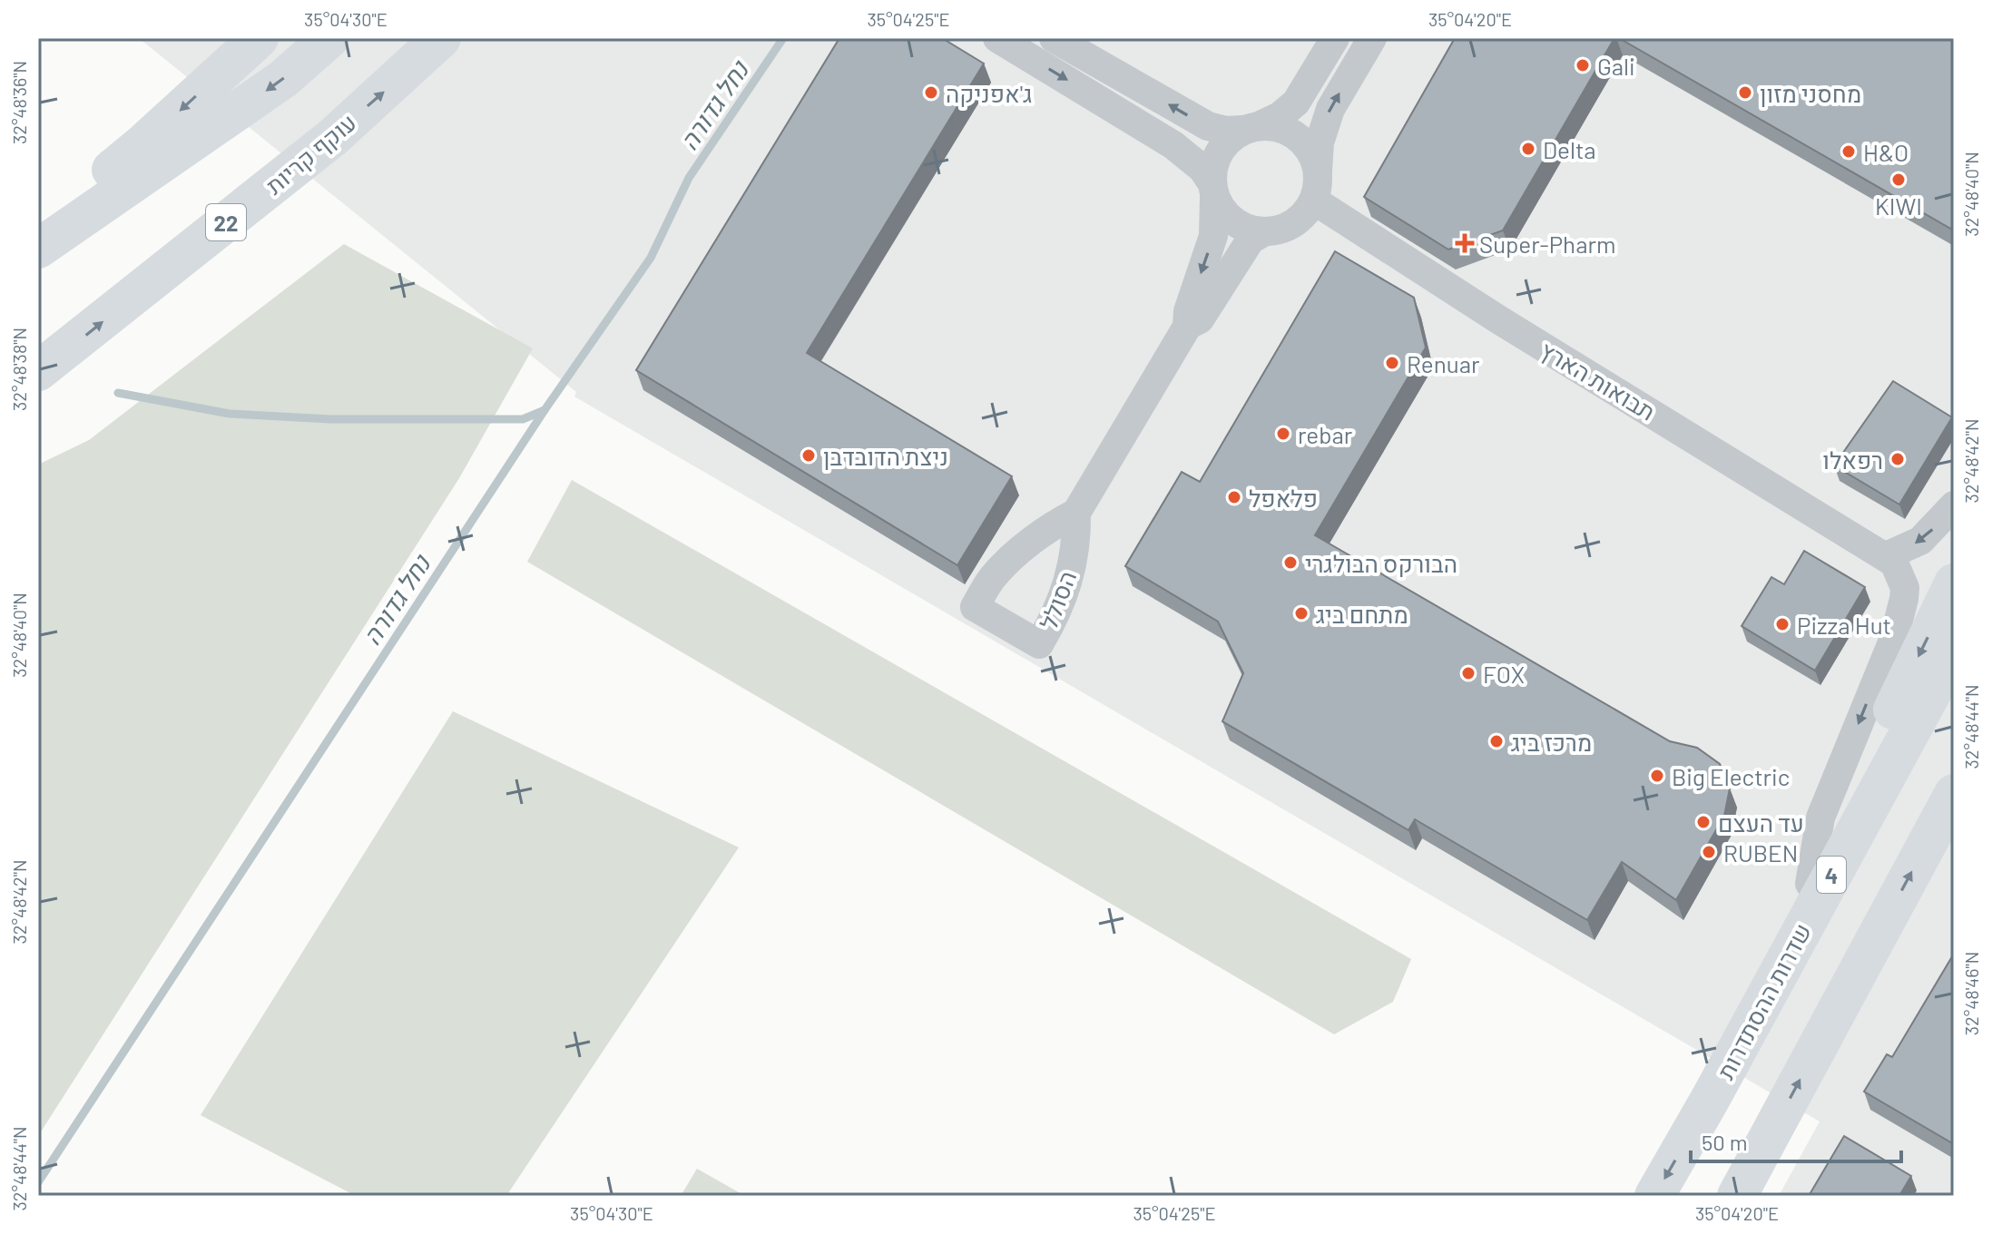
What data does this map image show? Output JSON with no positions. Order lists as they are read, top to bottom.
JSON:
{
  "streets": {
    "highway": [
      "עוקף קריות",
      "22",
      "4",
      "שדרות ההסתדרות"
    ],
    "street": ["תבואות הארץ"]
  },
  "water": ["נחל גדורה"],
  "places": {
    "other": [
      "Gali",
      "ג'אפניקה",
      "מחסני מזון",
      "Delta",
      "H&O",
      "KIWI",
      "Renuar",
      "rebar",
      "ניצת הדובדבן",
      "רפאלו",
      "פלאפל",
      "הבורקס הבולגרי",
      "מתחם ביג",
      "Pizza Hut",
      "FOX",
      "מרכז ביג",
      "Big Electric",
      "עד העצם",
      "RUBEN"
    ],
    "health": ["Super-Pharm"]
  },
  "scale_bar": "50 m",
  "coordinates": [
    "35°04'30\"E",
    "35°04'25\"E",
    "35°04'20\"E",
    "32°48'36\"N",
    "32°48'40\"N",
    "32°48'38\"N",
    "32°48'42\"N",
    "32°48'44\"N",
    "32°48'46\"N"
  ]
}
